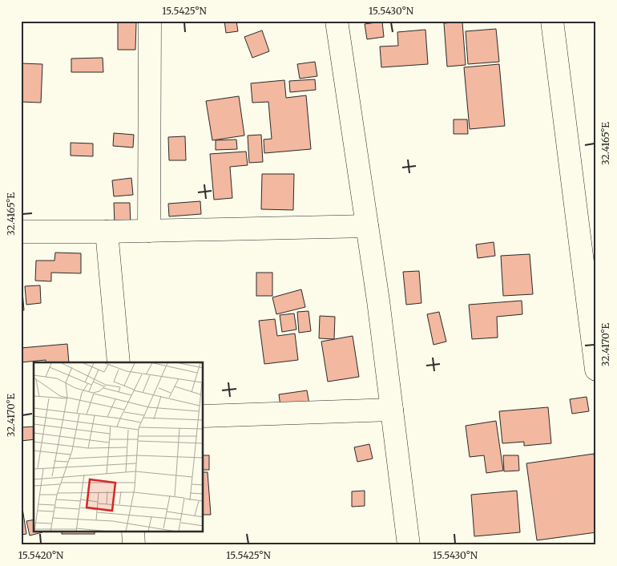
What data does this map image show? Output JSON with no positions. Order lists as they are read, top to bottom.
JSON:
{
  "coordinates": [
    "15.5425°N",
    "15.5430°N",
    "32.4165°E",
    "32.4170°E",
    "15.5420°N"
  ]
}
